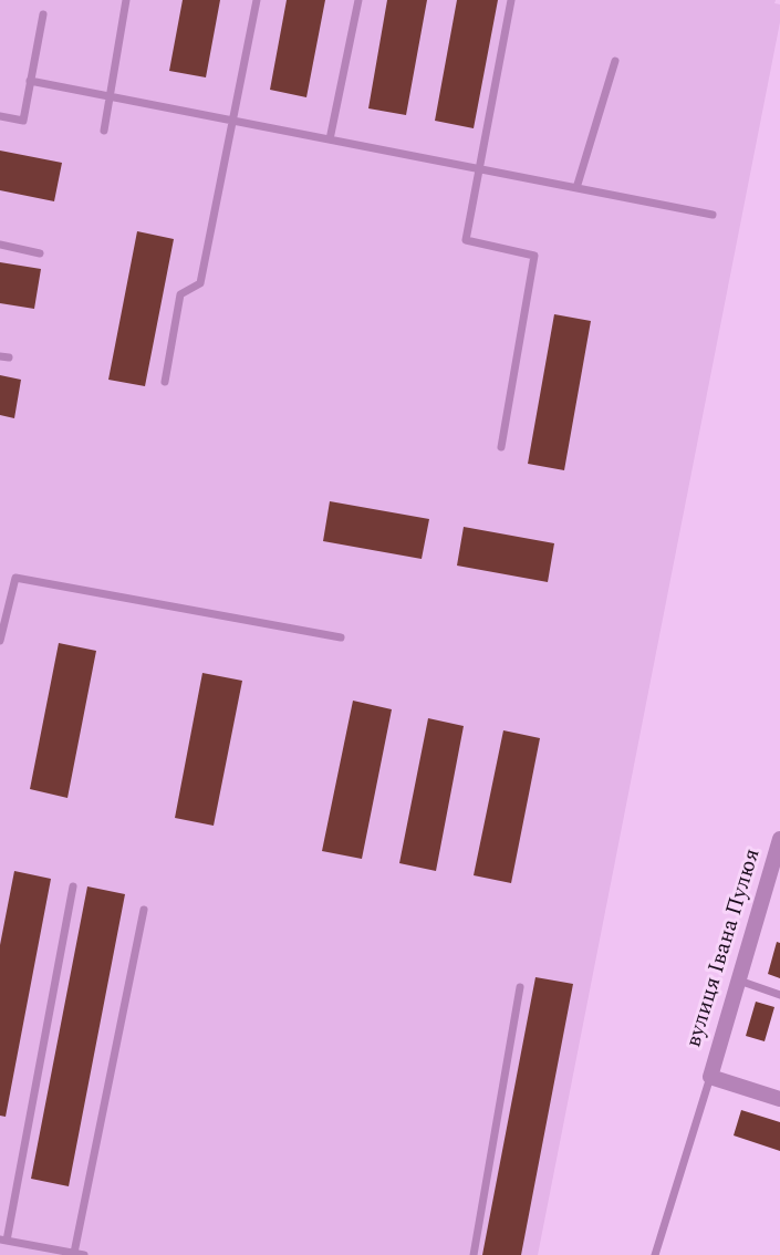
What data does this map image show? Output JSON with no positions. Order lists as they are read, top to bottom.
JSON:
{
  "streets": {
    "street": ["вулиця Івана Пулюя"]
  }
}
